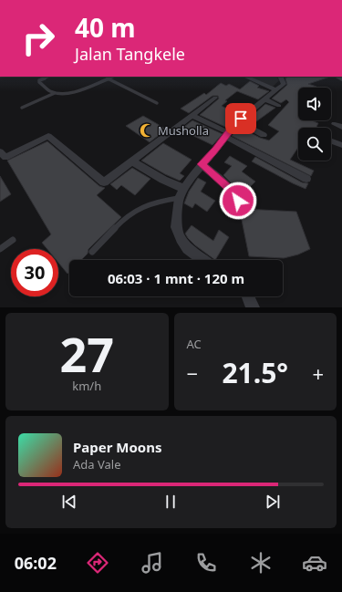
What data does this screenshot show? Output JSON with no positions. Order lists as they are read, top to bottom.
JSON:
{
  "places": {
    "mosque": ["Musholla"]
  },
  "page": {
    "turn": ["40 m", "Jalan Tangkele"],
    "limit": "30",
    "trip": "06:03 · 1 mnt · 120 m",
    "tile": [
      ["27", "km/h"],
      "AC"
    ],
    "heat": ["−", "21.5°", "+"],
    "song": ["Paper Moons", "Ada Vale"],
    "tabs": "06:02"
  }
}
